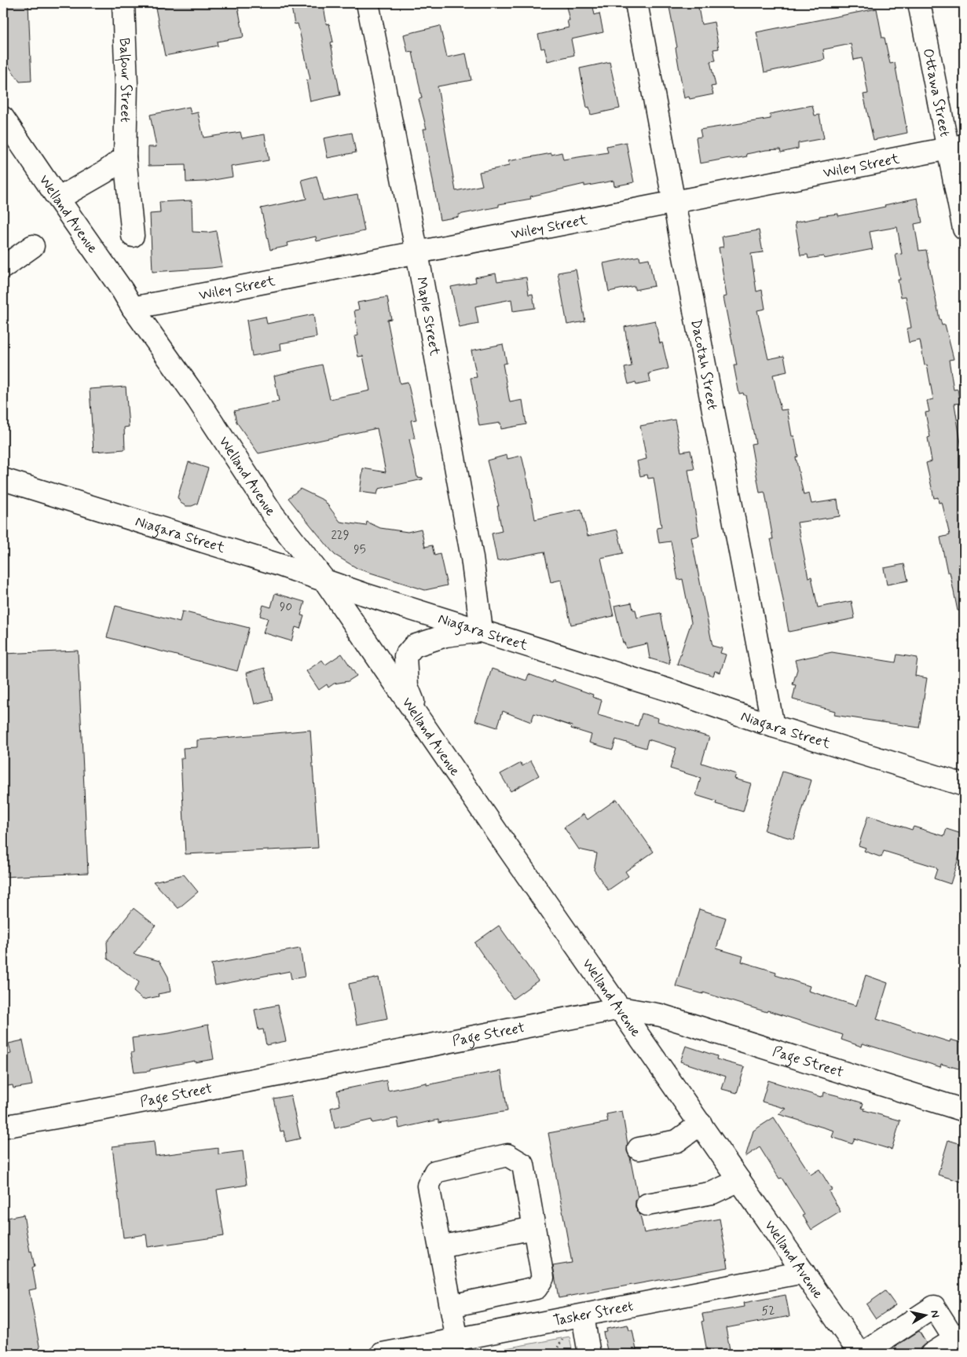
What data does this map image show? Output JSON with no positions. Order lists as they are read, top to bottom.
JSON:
{
  "streets": {
    "street": [
      "Balfour Street",
      "Ottawa Street",
      "Wiley Street",
      "Welland Avenue",
      "Maple Street",
      "Dacotah Street",
      "Niagara Street",
      "Page Street",
      "Tasker Street"
    ]
  },
  "crossings": [
    ["Ottawa Street", "Wiley Street"],
    ["Wiley Street", "Welland Avenue"],
    ["Wiley Street", "Maple Street"],
    ["Wiley Street", "Dacotah Street"],
    ["Welland Avenue", "Niagara Street"],
    ["Welland Avenue", "Page Street"],
    ["Welland Avenue", "Tasker Street"],
    ["Maple Street", "Niagara Street"],
    ["Dacotah Street", "Niagara Street"]
  ],
  "house_numbers": [
    "229",
    "95",
    "90",
    "52"
  ],
  "north": "right"
}
